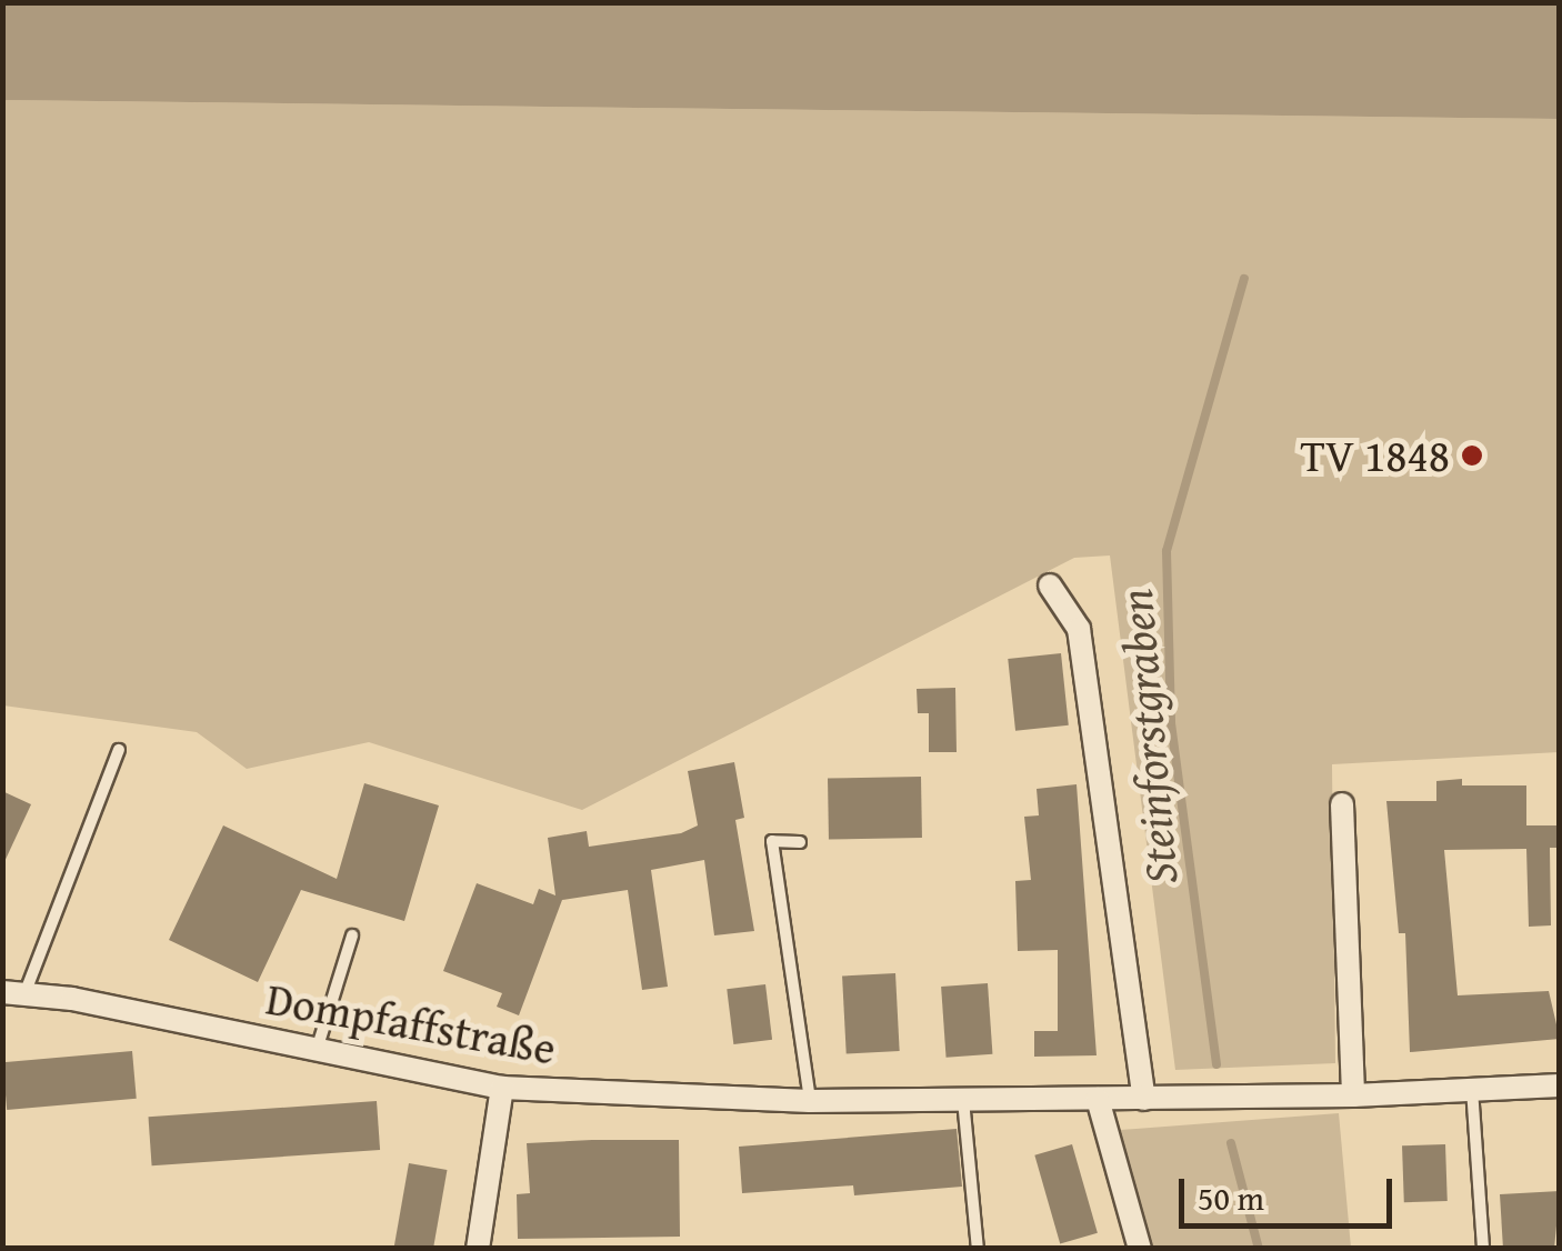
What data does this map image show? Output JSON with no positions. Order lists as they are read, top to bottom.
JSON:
{
  "streets": {
    "street": ["Dompfaffstraße"]
  },
  "water": ["Steinforstgraben"],
  "places": ["TV 1848"],
  "scale_bar": "50 m"
}
